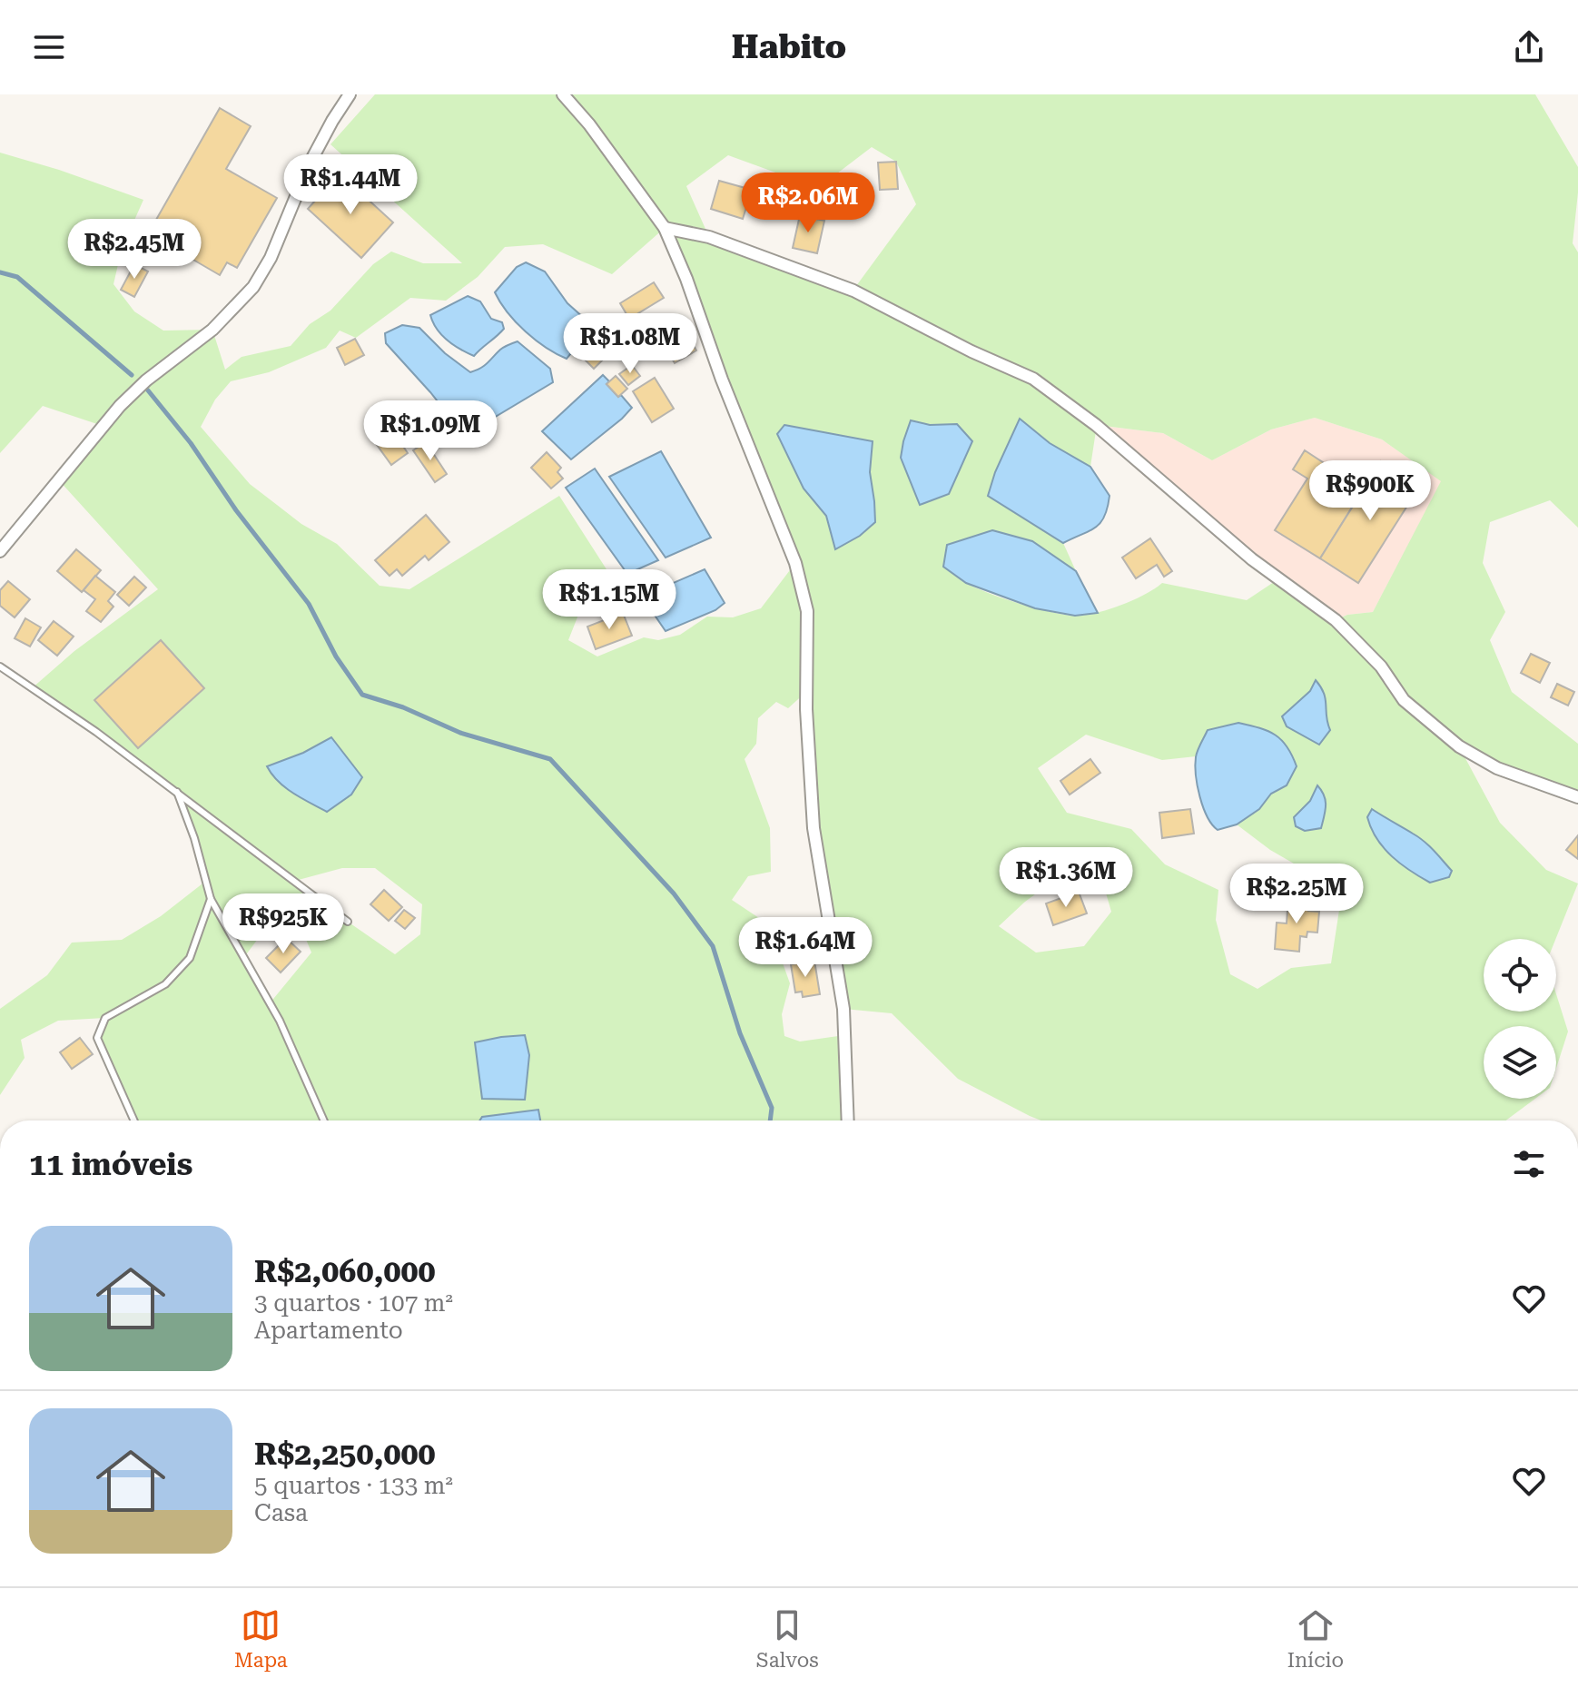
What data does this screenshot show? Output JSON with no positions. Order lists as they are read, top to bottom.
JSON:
{
  "page": {
    "header": "Habito",
    "price": [
      "R$1.44M",
      "R$2.06M",
      "R$2.45M",
      "R$1.08M",
      "R$1.09M",
      "R$900K",
      "R$1.15M",
      "R$1.36M",
      "R$2.25M",
      "R$925K",
      "R$1.64M"
    ],
    "heading": "11 imóveis",
    "list": [
      {
        "name": "R$2,060,000",
        "note": "3 quartos · 107 m² · Apartamento"
      },
      {
        "name": "R$2,250,000",
        "note": "5 quartos · 133 m² · Casa"
      }
    ],
    "tabs": ["Mapa", "Salvos", "Início"]
  }
}
